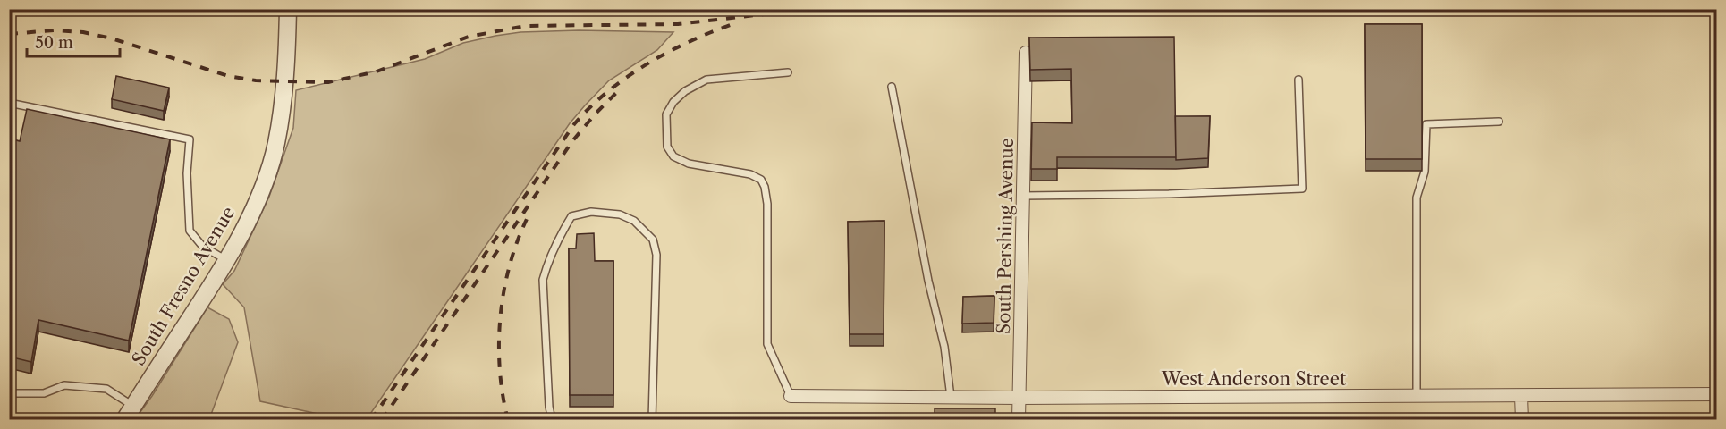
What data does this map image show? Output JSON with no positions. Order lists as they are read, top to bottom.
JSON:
{
  "streets": {
    "street": ["South Pershing Avenue", "South Fresno Avenue", "West Anderson Street"]
  },
  "crossings": [
    ["South Pershing Avenue", "West Anderson Street"]
  ],
  "scale_bar": "50 m"
}
